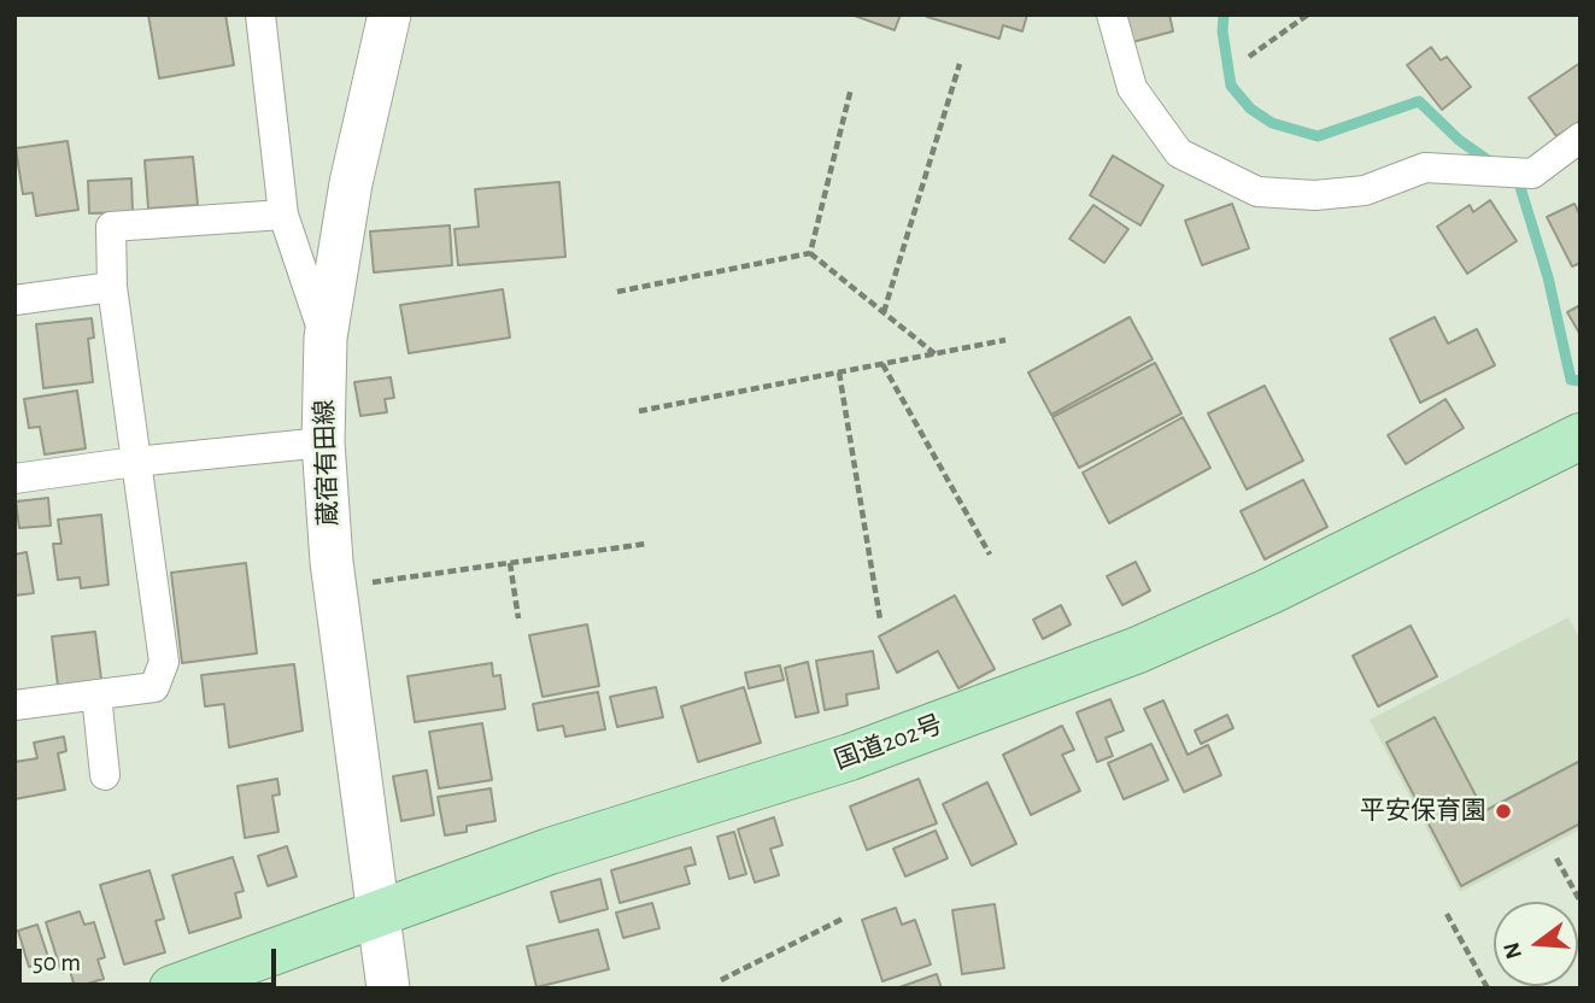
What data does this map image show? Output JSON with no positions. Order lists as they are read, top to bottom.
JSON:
{
  "streets": {
    "highway": ["国道202号"],
    "main road": ["蔵宿有田線"]
  },
  "crossings": [
    ["蔵宿有田線", "国道202号"]
  ],
  "places": ["平安保育園"],
  "scale_bar": "50 m",
  "north": "left"
}
